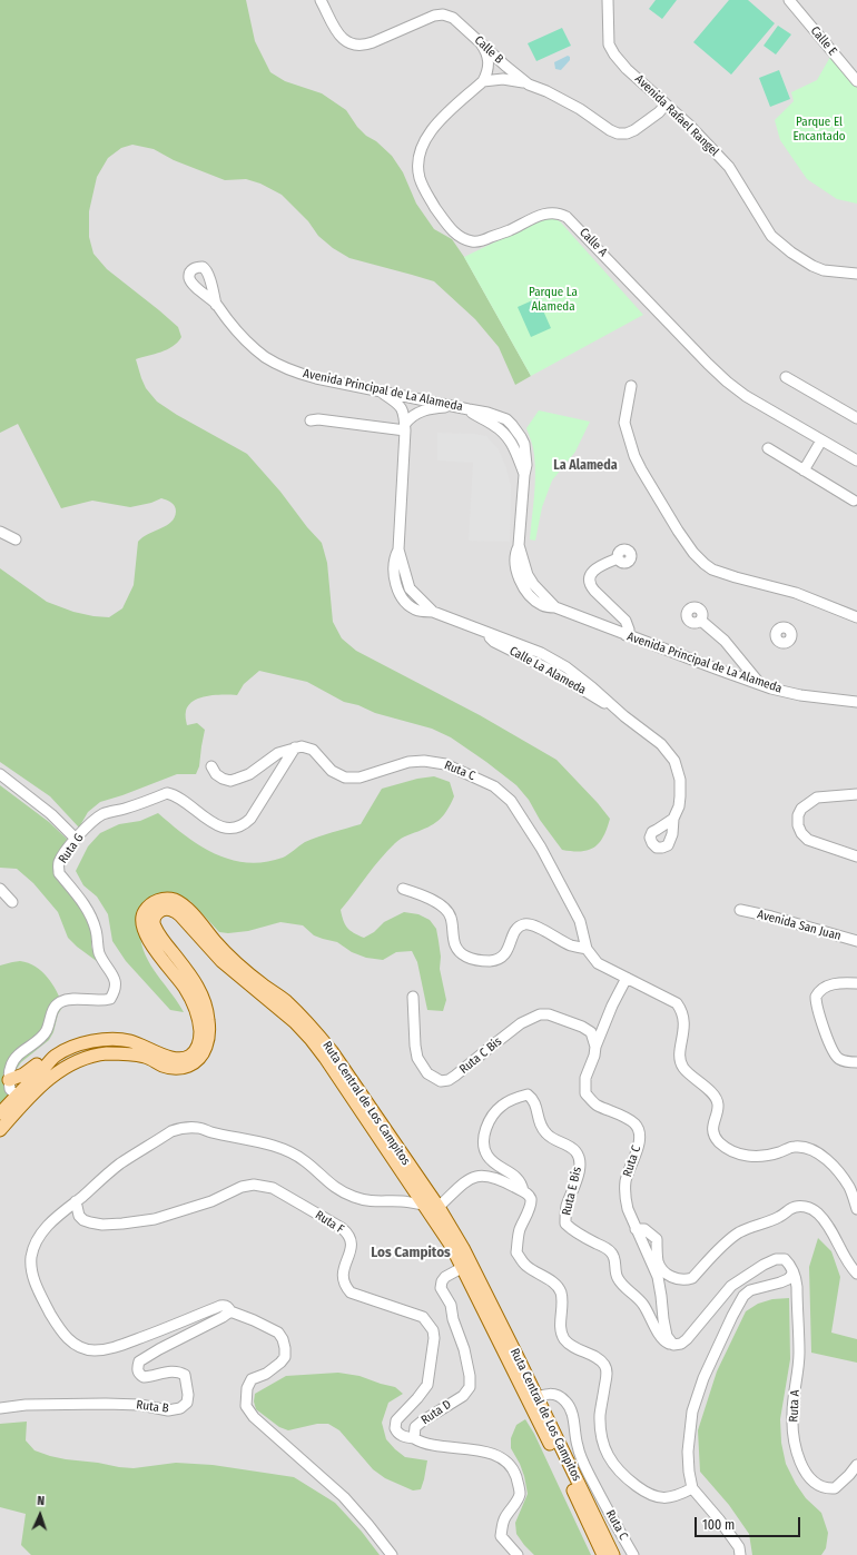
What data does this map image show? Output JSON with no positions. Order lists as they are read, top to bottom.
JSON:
{
  "streets": {
    "main road": ["Ruta Central de Los Campitos"],
    "street": [
      "Calle E",
      "Calle B",
      "Avenida Rafael Rangel",
      "Calle A",
      "Avenida Principal de La Alameda",
      "Calle La Alameda",
      "Ruta C",
      "Ruta G",
      "Avenida San Juan",
      "Ruta C Bis",
      "Ruta E Bis",
      "Ruta F",
      "Ruta A",
      "Ruta B",
      "Ruta D"
    ]
  },
  "crossings": [
    ["Calle B", "Avenida Rafael Rangel"],
    ["Avenida Principal de La Alameda", "Calle La Alameda"],
    ["Ruta C", "Ruta G"],
    ["Ruta C", "Ruta C Bis"],
    ["Ruta C", "Ruta Central de Los Campitos"],
    ["Ruta Central de Los Campitos", "Ruta D"],
    ["Ruta F", "Ruta D"]
  ],
  "districts": ["La Alameda", "Los Campitos"],
  "parks": ["Parque El Encantado", "Parque La Alameda"],
  "scale_bar": "100 m",
  "north": "top"
}
